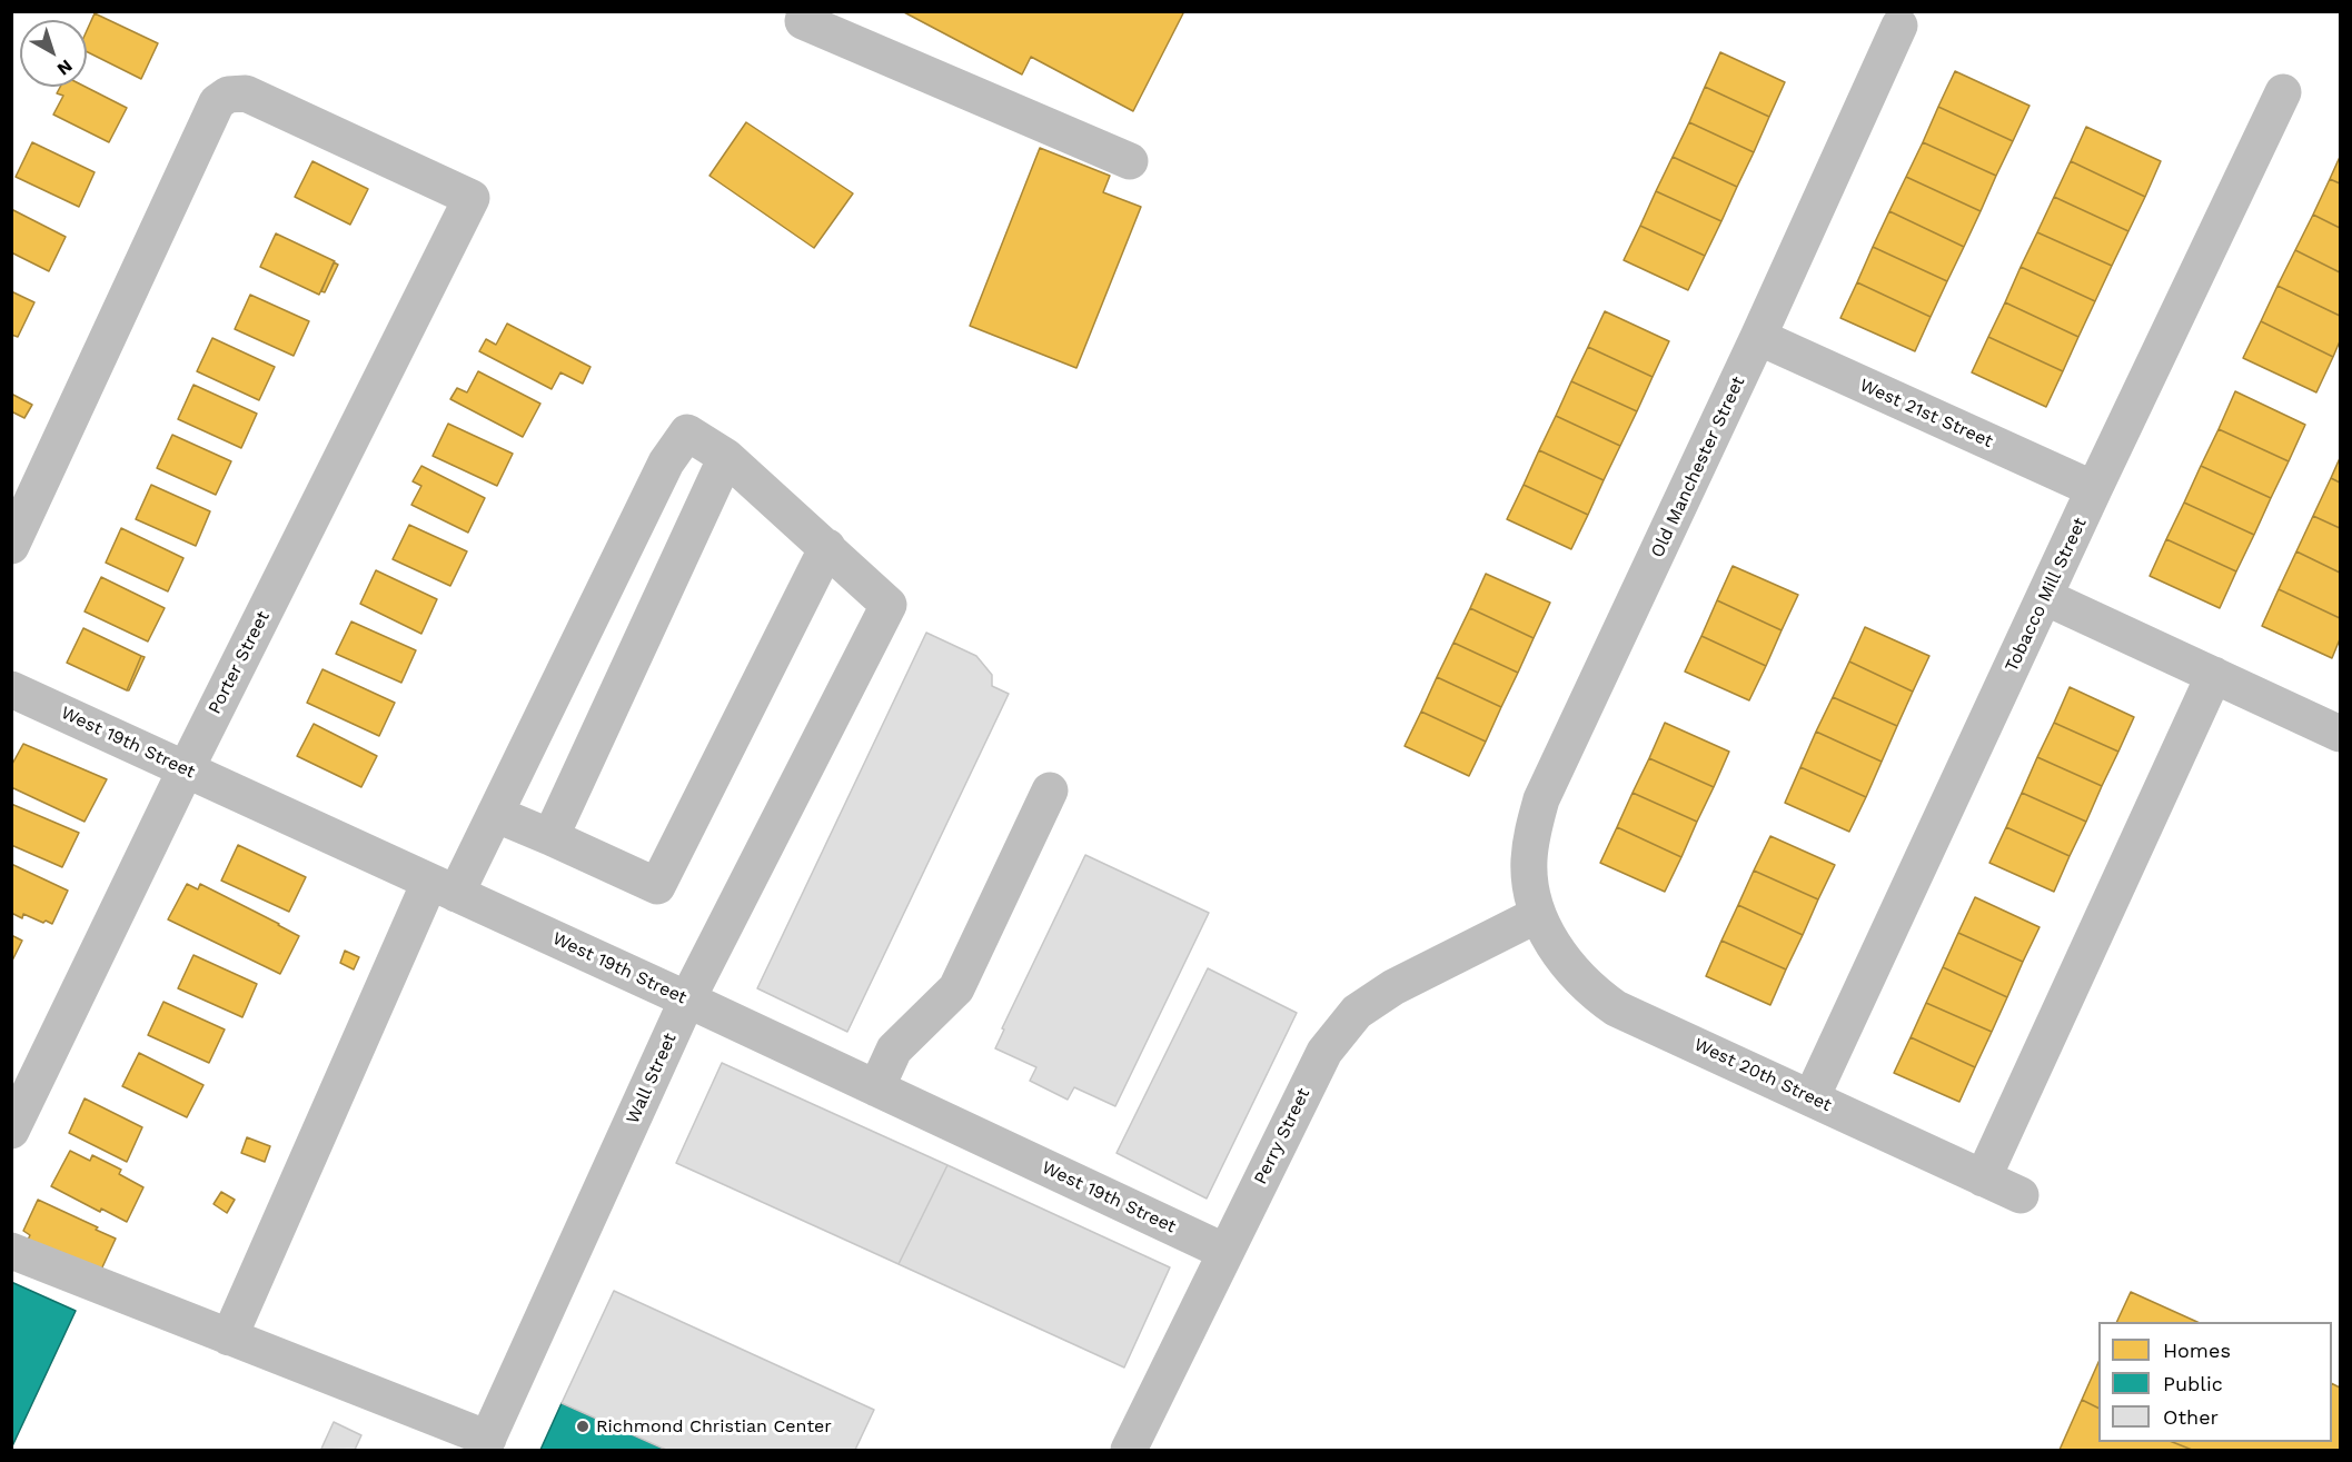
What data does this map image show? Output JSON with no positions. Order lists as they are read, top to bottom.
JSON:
{
  "streets": {
    "street": [
      "West 21st Street",
      "Old Manchester Street",
      "Tobacco Mill Street",
      "Porter Street",
      "West 19th Street",
      "West 20th Street",
      "Wall Street",
      "Perry Street"
    ]
  },
  "crossings": [
    ["West 21st Street", "Old Manchester Street"],
    ["West 21st Street", "Tobacco Mill Street"],
    ["Old Manchester Street", "West 20th Street"],
    ["Old Manchester Street", "Perry Street"],
    ["Tobacco Mill Street", "West 20th Street"],
    ["Porter Street", "West 19th Street"],
    ["West 19th Street", "Wall Street"],
    ["West 19th Street", "Perry Street"],
    ["West 20th Street", "Perry Street"]
  ],
  "places": ["Richmond Christian Center"],
  "legend": ["Homes", "Public", "Other"],
  "north": "bottom right"
}
